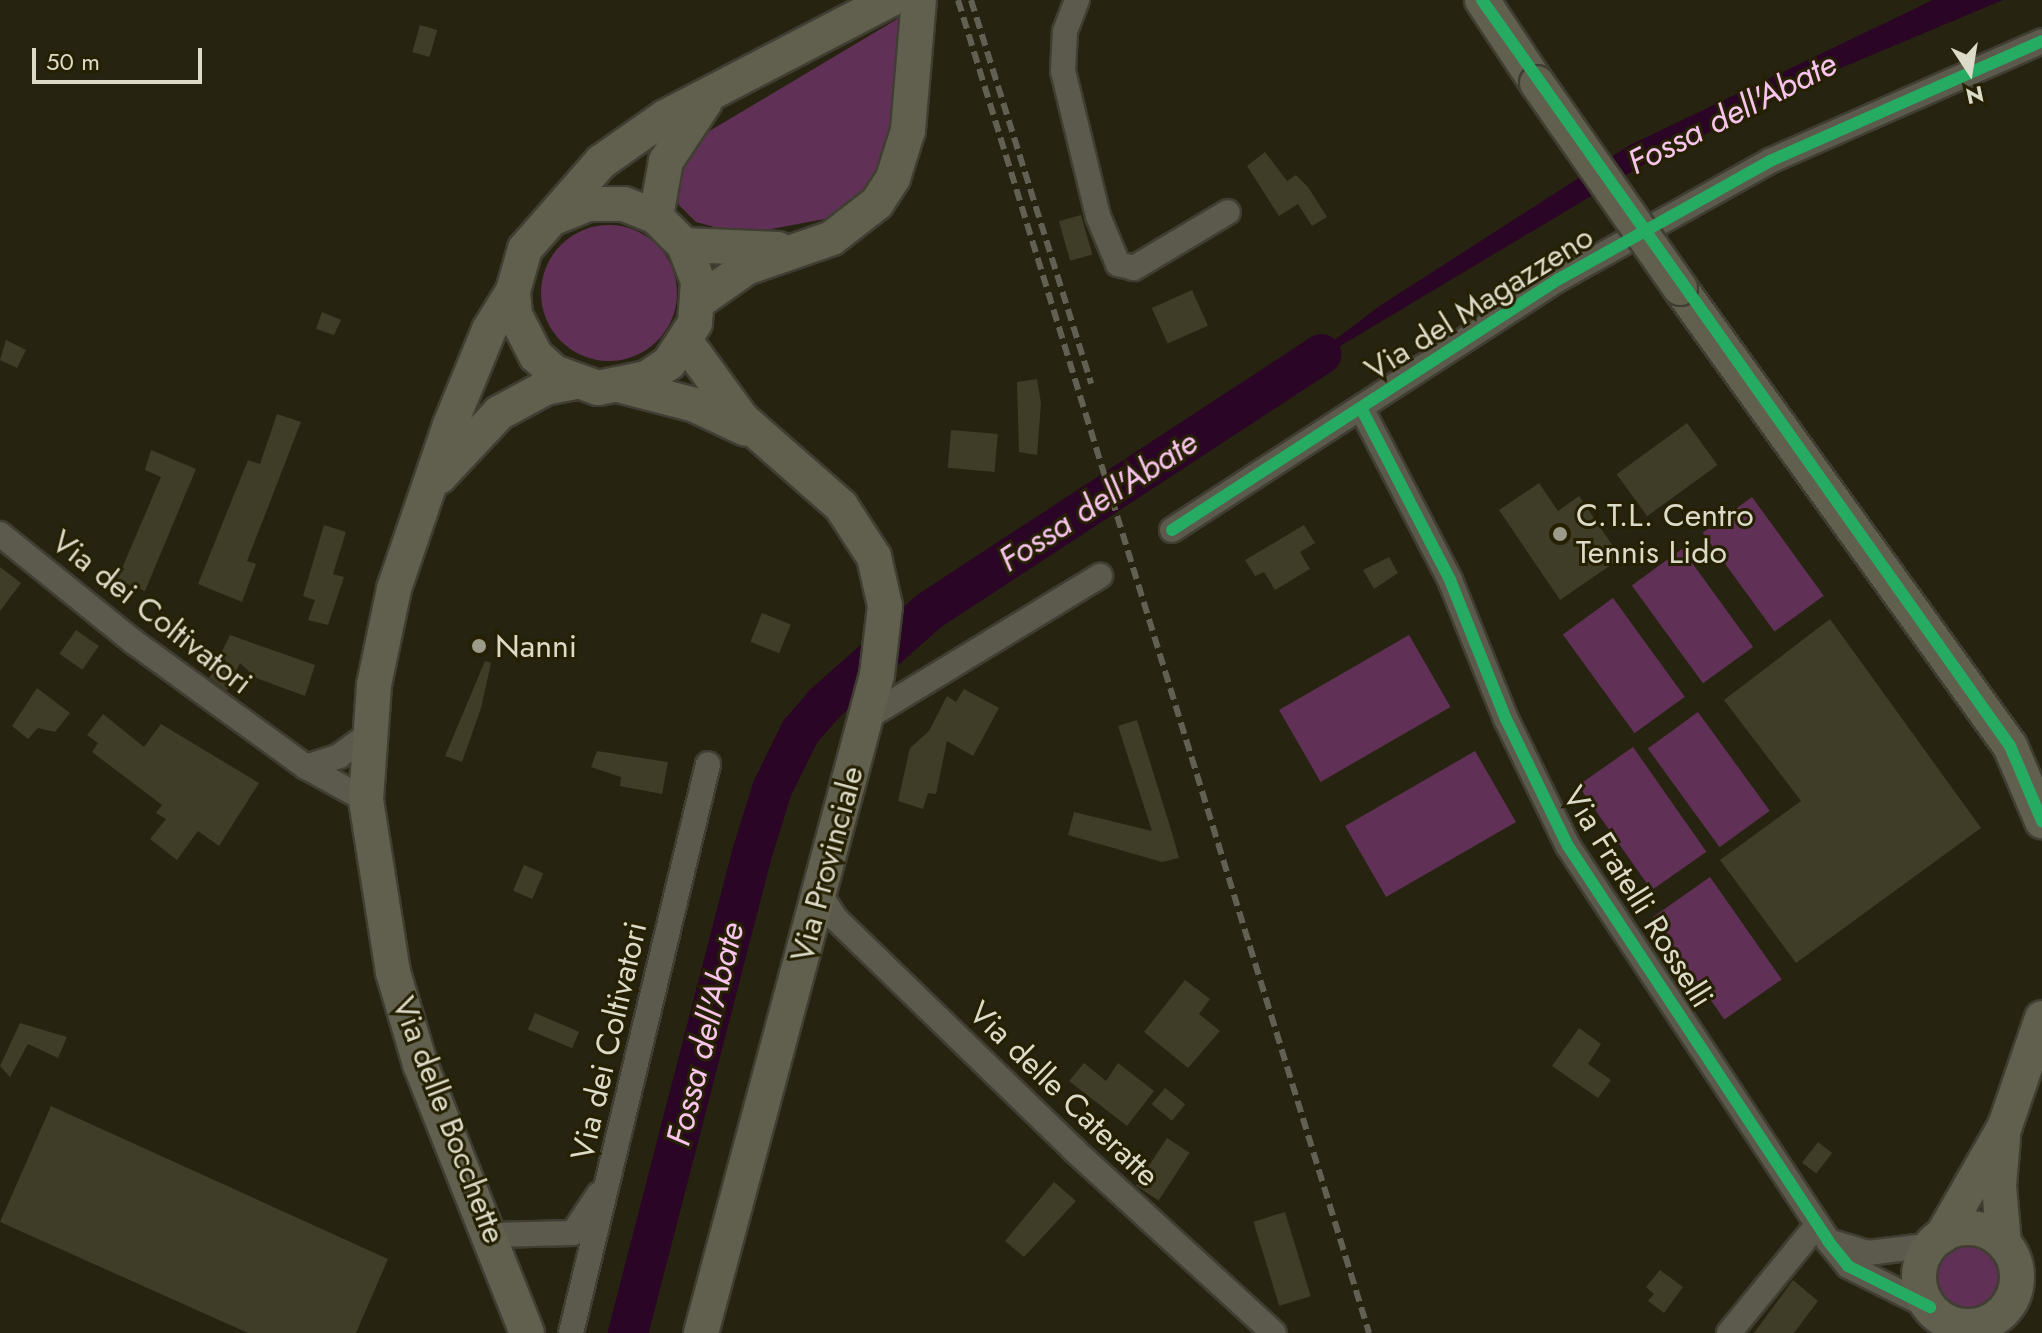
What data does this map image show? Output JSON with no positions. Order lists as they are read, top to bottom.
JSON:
{
  "streets": {
    "main road": ["Via Provinciale", "Via delle Bocchette"],
    "street": [
      "Via del Magazzeno",
      "Via dei Coltivatori",
      "Via Fratelli Rosselli",
      "Via delle Cateratte"
    ]
  },
  "crossings": [
    ["Via del Magazzeno", "Via Fratelli Rosselli"],
    ["Via dei Coltivatori", "Via delle Bocchette"],
    ["Via Provinciale", "Via delle Cateratte"],
    ["Via Provinciale", "Via delle Bocchette"]
  ],
  "water": ["Fossa dell'Abate"],
  "places": ["C.T.L. Centro Tennis Lido", "Nanni"],
  "scale_bar": "50 m",
  "north": "bottom"
}
